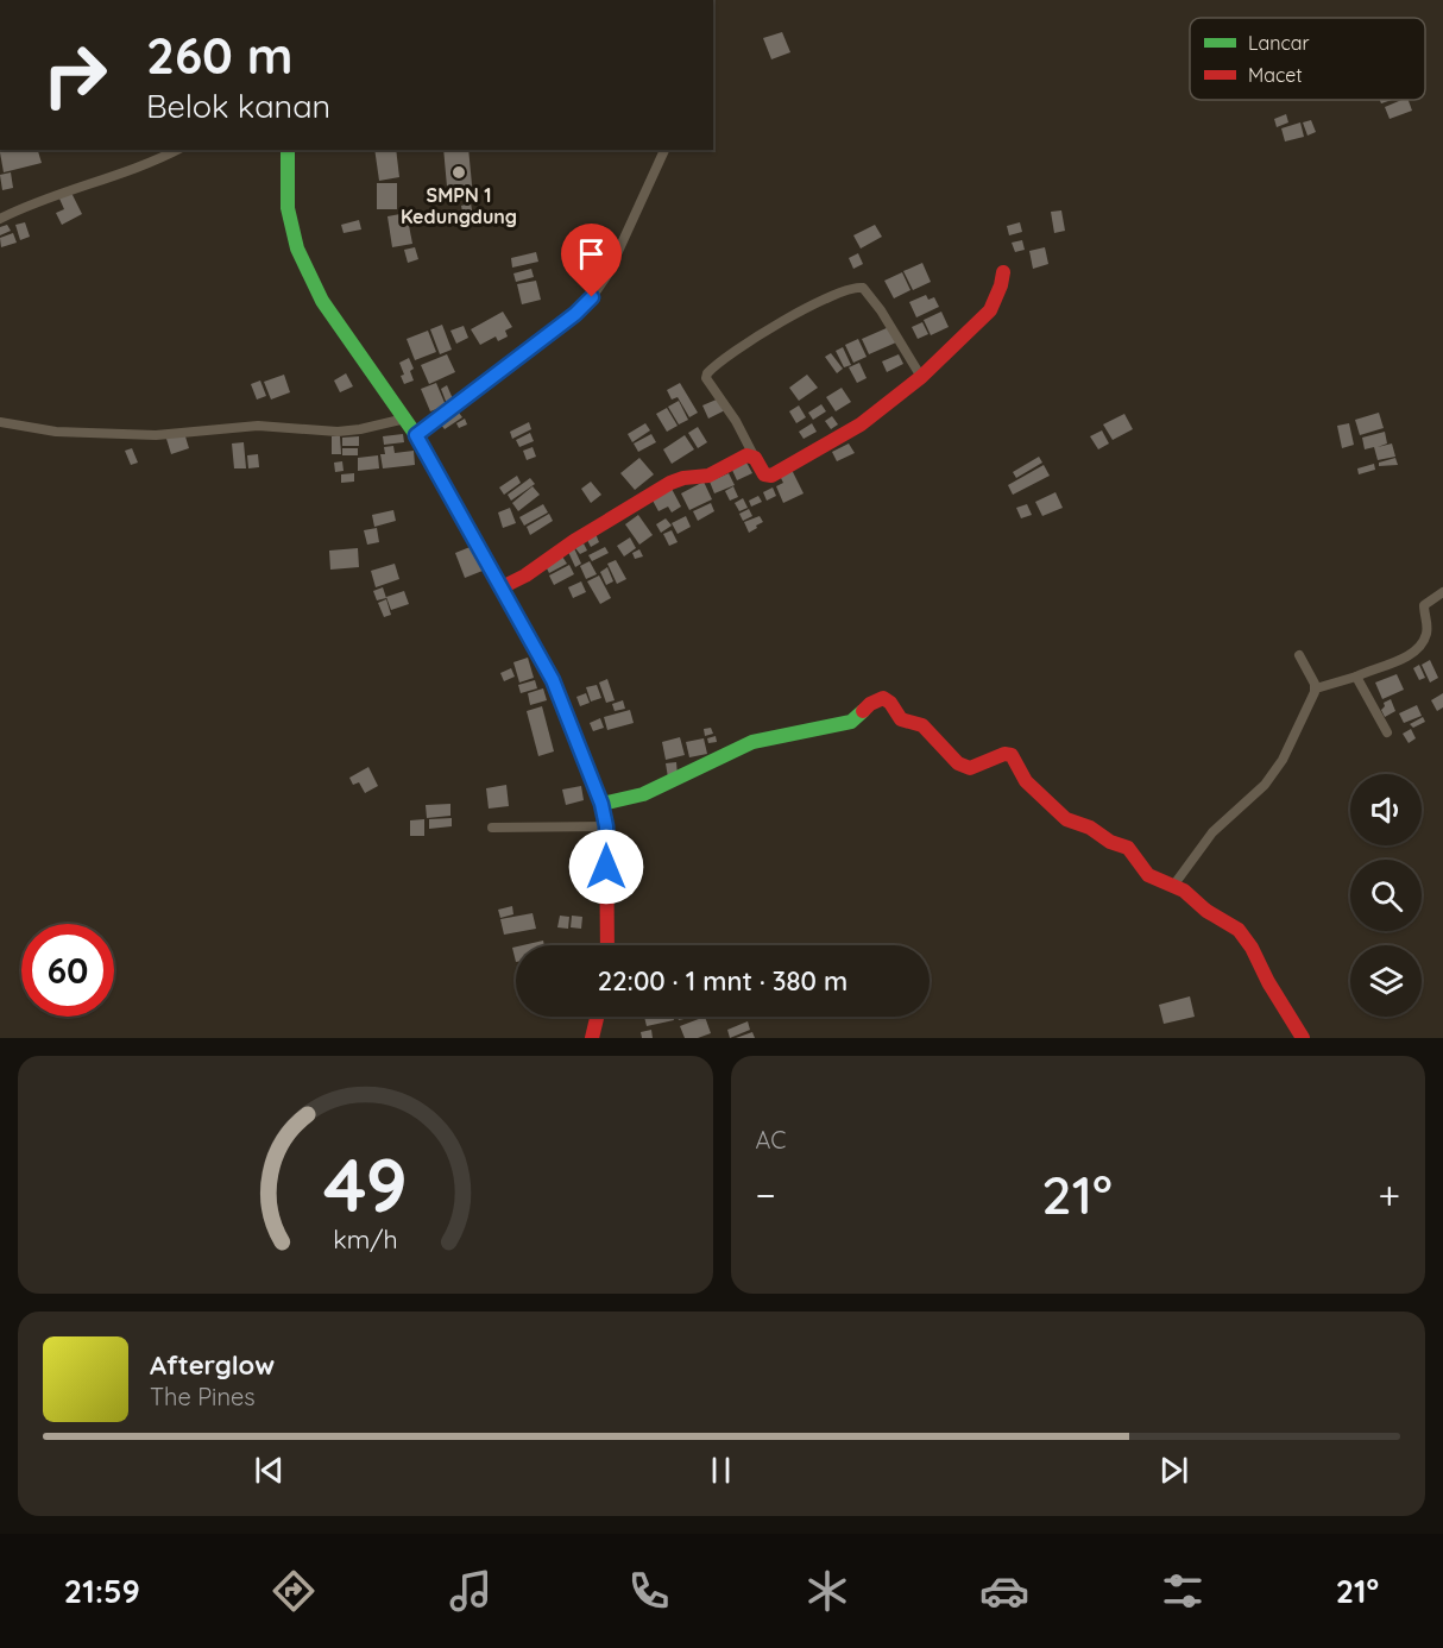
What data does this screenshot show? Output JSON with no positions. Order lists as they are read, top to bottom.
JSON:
{
  "places": ["SMPN 1 Kedungdung"],
  "legend": ["Lancar", "Macet"],
  "page": {
    "turn": ["260 m", "Belok kanan"],
    "limit": "60",
    "trip": "22:00 · 1 mnt · 380 m",
    "tile": "AC",
    "heat": ["−", "21°", "+"],
    "song": ["Afterglow", "The Pines"],
    "tabs": ["21:59", "21°"],
    "gauge": ["49", "km/h"]
  }
}
